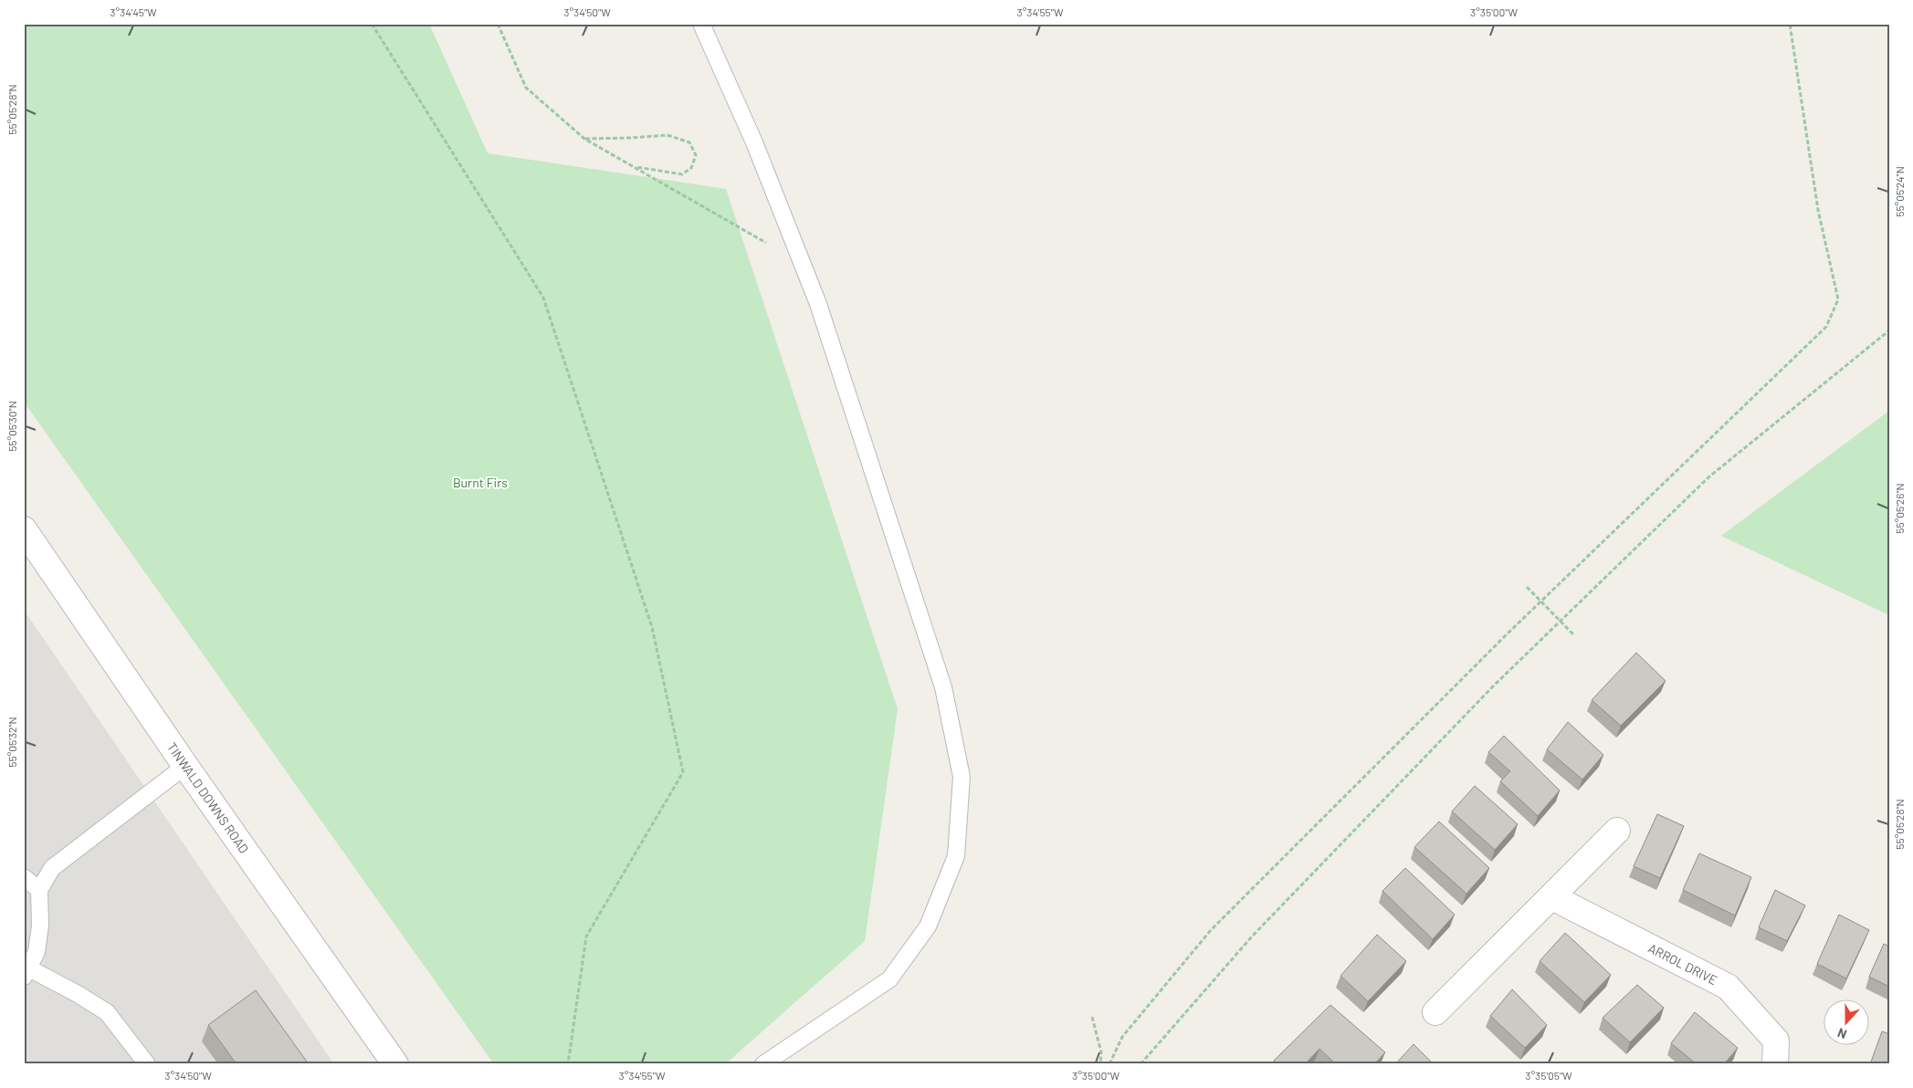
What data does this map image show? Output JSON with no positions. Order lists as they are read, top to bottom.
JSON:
{
  "streets": {
    "street": ["TINWALD DOWNS ROAD", "ARROL DRIVE"]
  },
  "parks": ["Burnt Firs"],
  "north": "bottom",
  "coordinates": [
    "3°34'45\"W",
    "3°34'50\"W",
    "3°34'55\"W",
    "3°35'00\"W",
    "55°05'28\"N",
    "55°05'24\"N",
    "55°05'30\"N",
    "55°05'26\"N",
    "55°05'32\"N",
    "3°35'05\"W"
  ]
}
